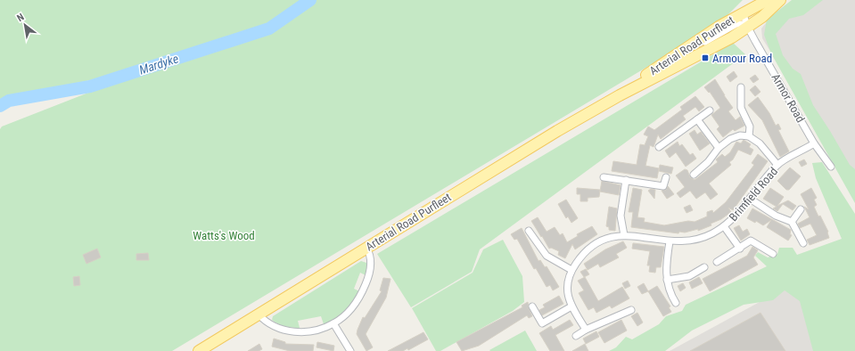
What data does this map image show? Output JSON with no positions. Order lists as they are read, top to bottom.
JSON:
{
  "streets": {
    "main road": ["Arterial Road Purfleet"],
    "street": ["Armor Road", "Brimfield Road"]
  },
  "crossings": [
    ["Arterial Road Purfleet", "Armor Road"],
    ["Armor Road", "Brimfield Road"]
  ],
  "water": ["Mardyke"],
  "parks": ["Watts's Wood"],
  "places": {
    "transit": ["Armour Road"]
  },
  "north": "top left"
}
